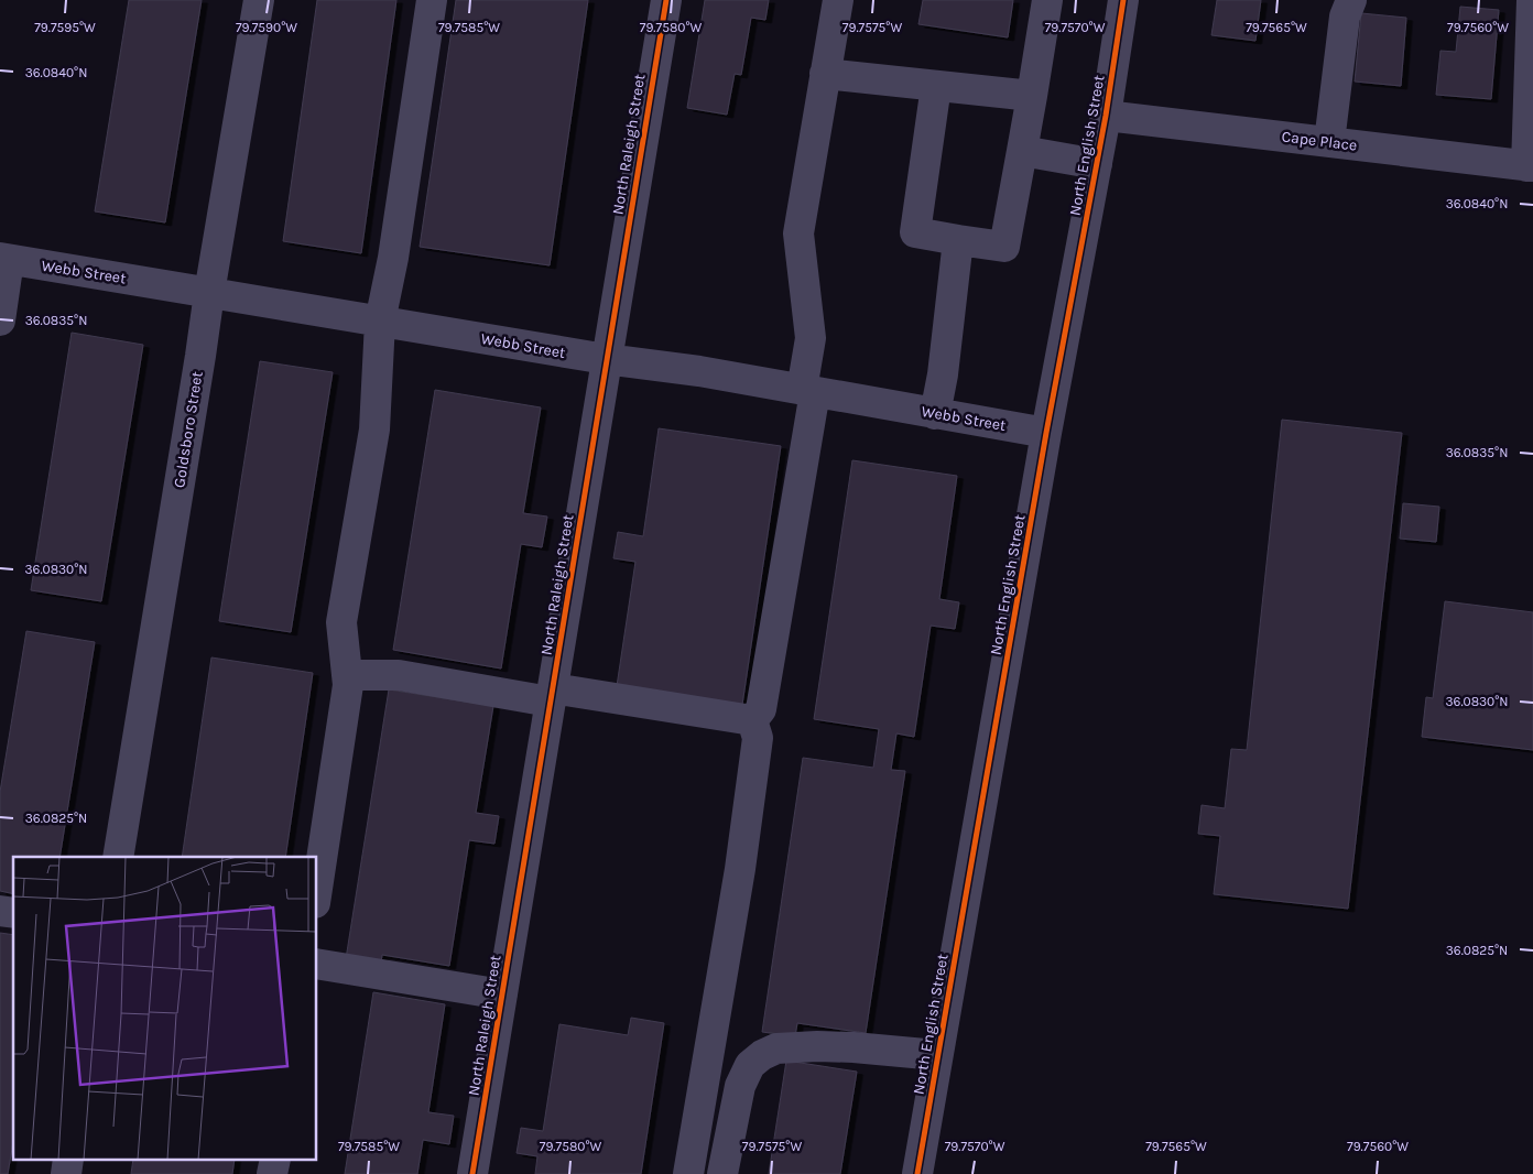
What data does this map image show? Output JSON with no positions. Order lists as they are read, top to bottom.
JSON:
{
  "streets": {
    "street": [
      "Cape Place",
      "North Raleigh Street",
      "North English Street",
      "Webb Street",
      "Goldsboro Street"
    ]
  },
  "crossings": [
    ["Cape Place", "North English Street"],
    ["North Raleigh Street", "Webb Street"],
    ["North English Street", "Webb Street"],
    ["Webb Street", "Goldsboro Street"]
  ],
  "coordinates": [
    "79.7595°W",
    "79.7590°W",
    "79.7585°W",
    "79.7580°W",
    "79.7575°W",
    "79.7570°W",
    "79.7565°W",
    "79.7560°W",
    "36.0840°N",
    "36.0835°N",
    "36.0830°N",
    "36.0825°N"
  ]
}
